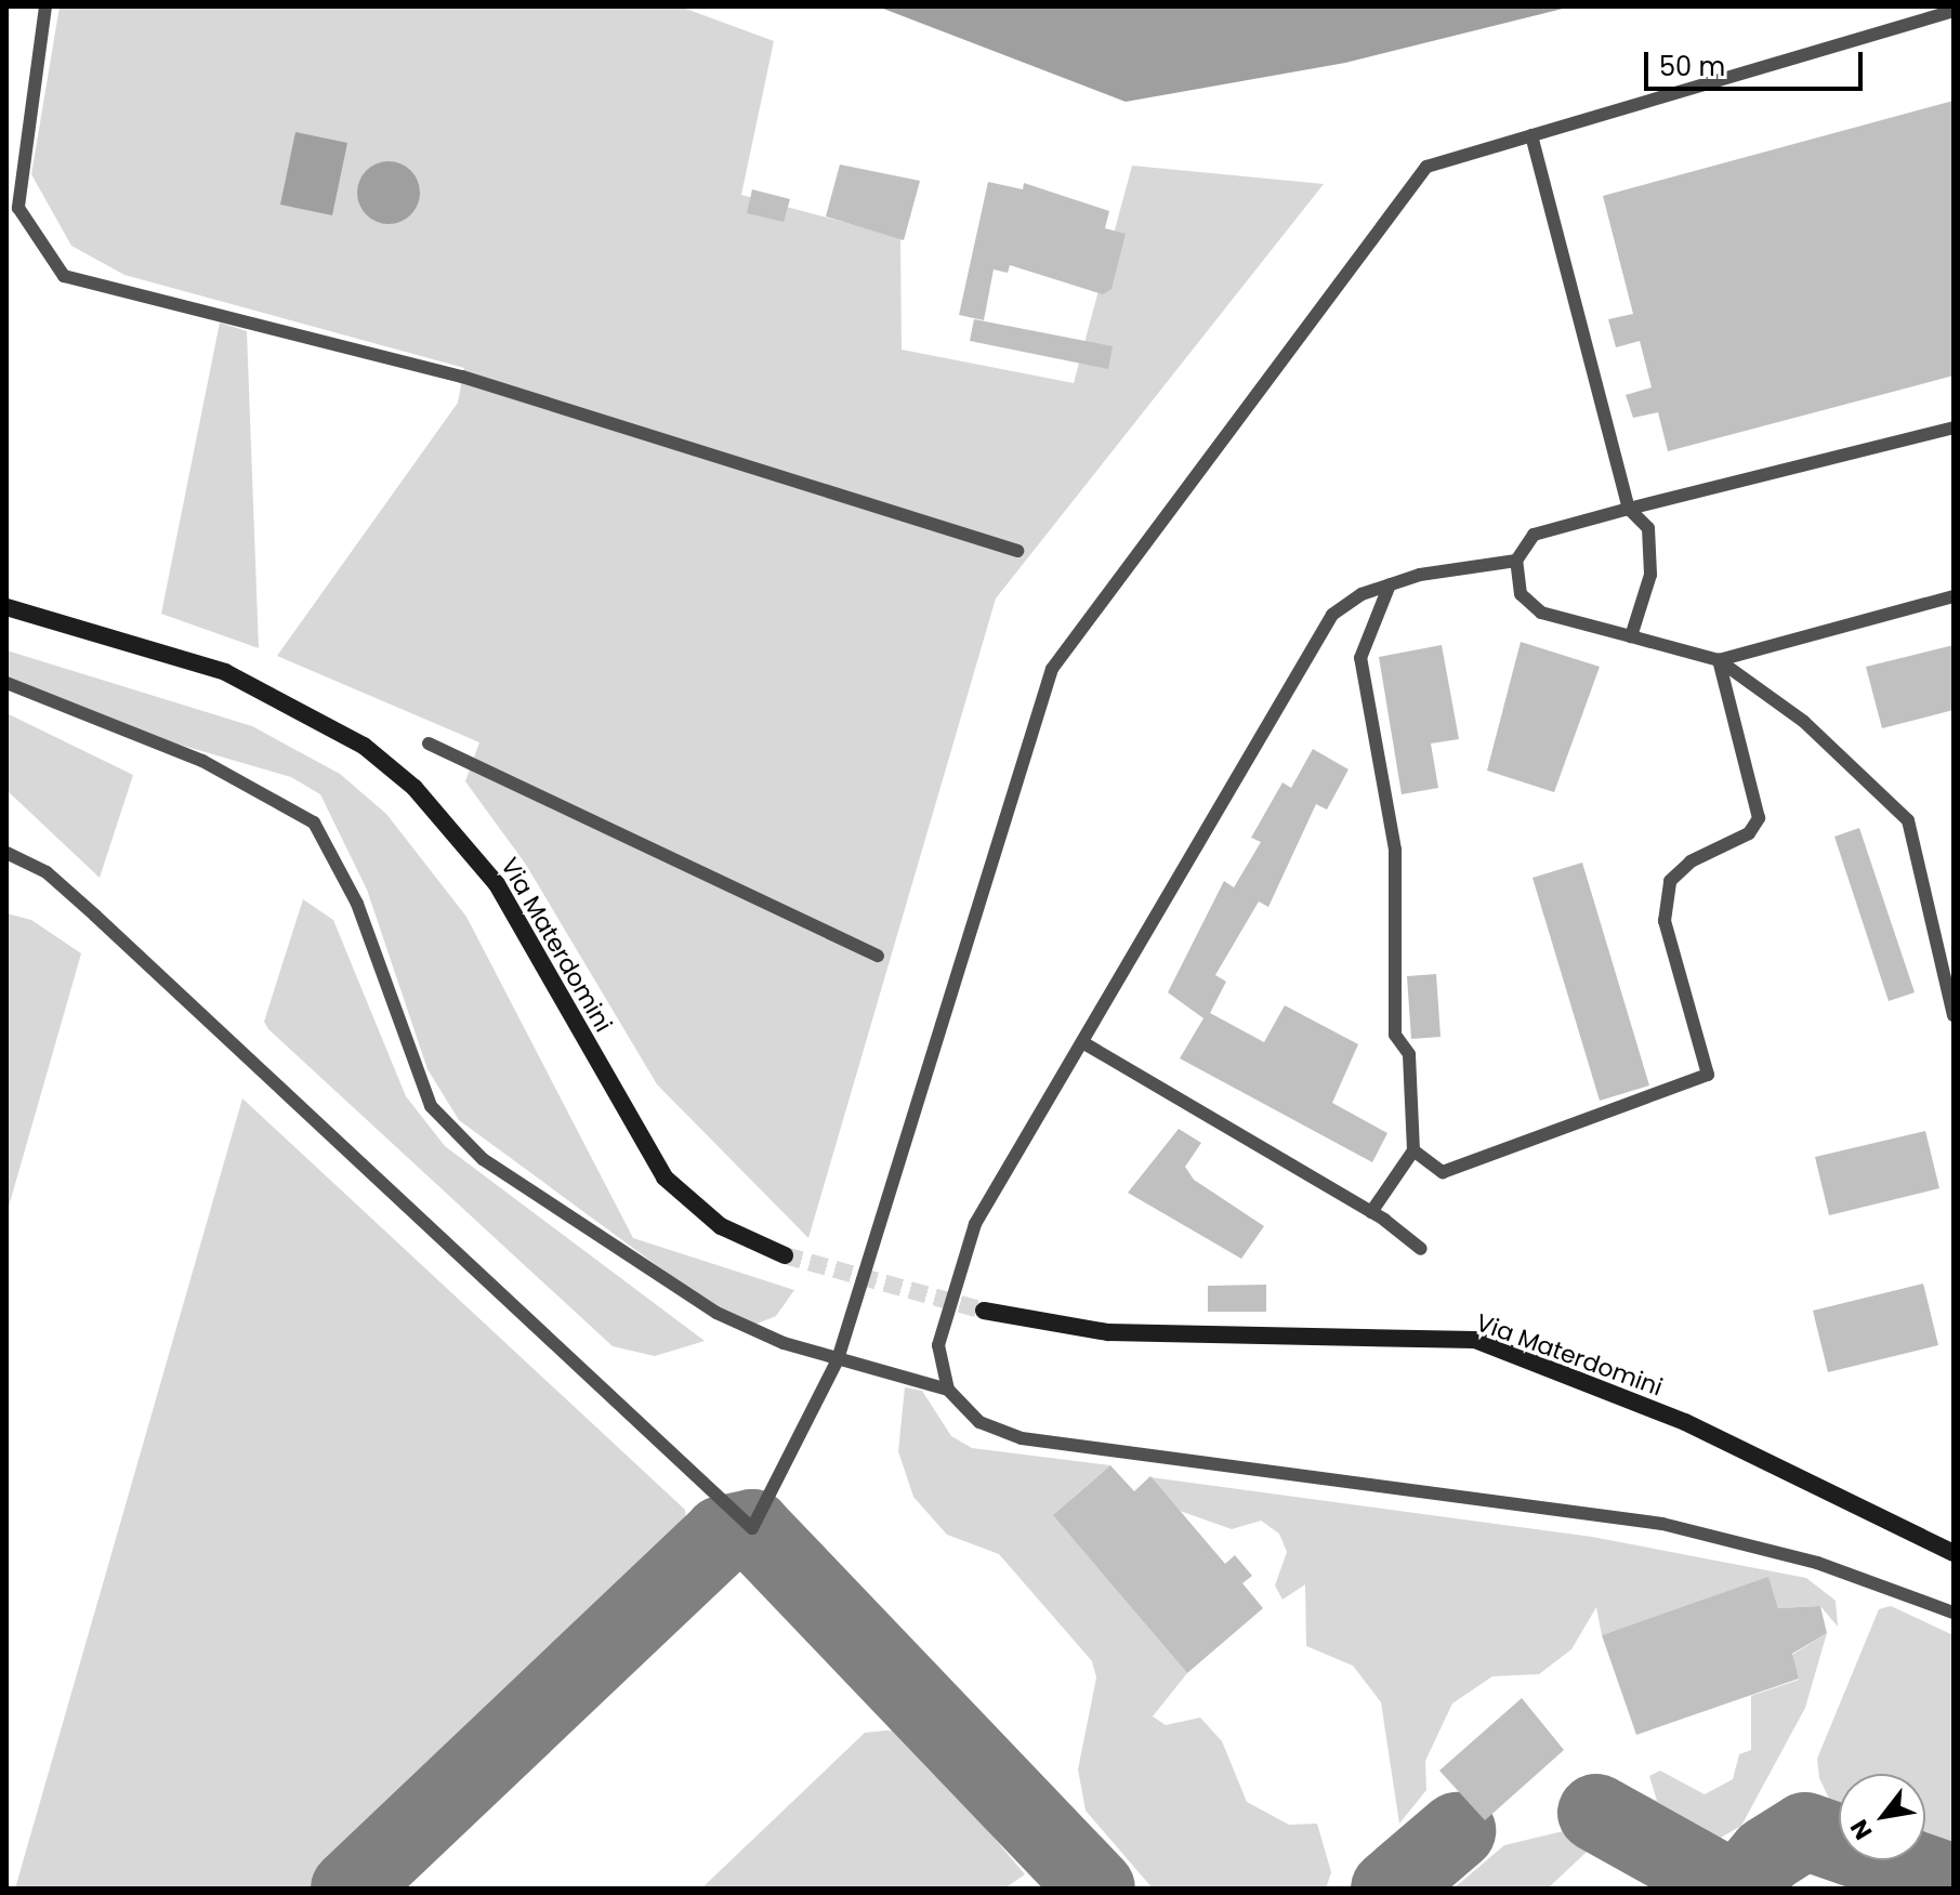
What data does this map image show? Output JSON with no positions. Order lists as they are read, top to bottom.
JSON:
{
  "streets": {
    "street": ["Via Materdomini"]
  },
  "scale_bar": "50 m",
  "north": "bottom left"
}
